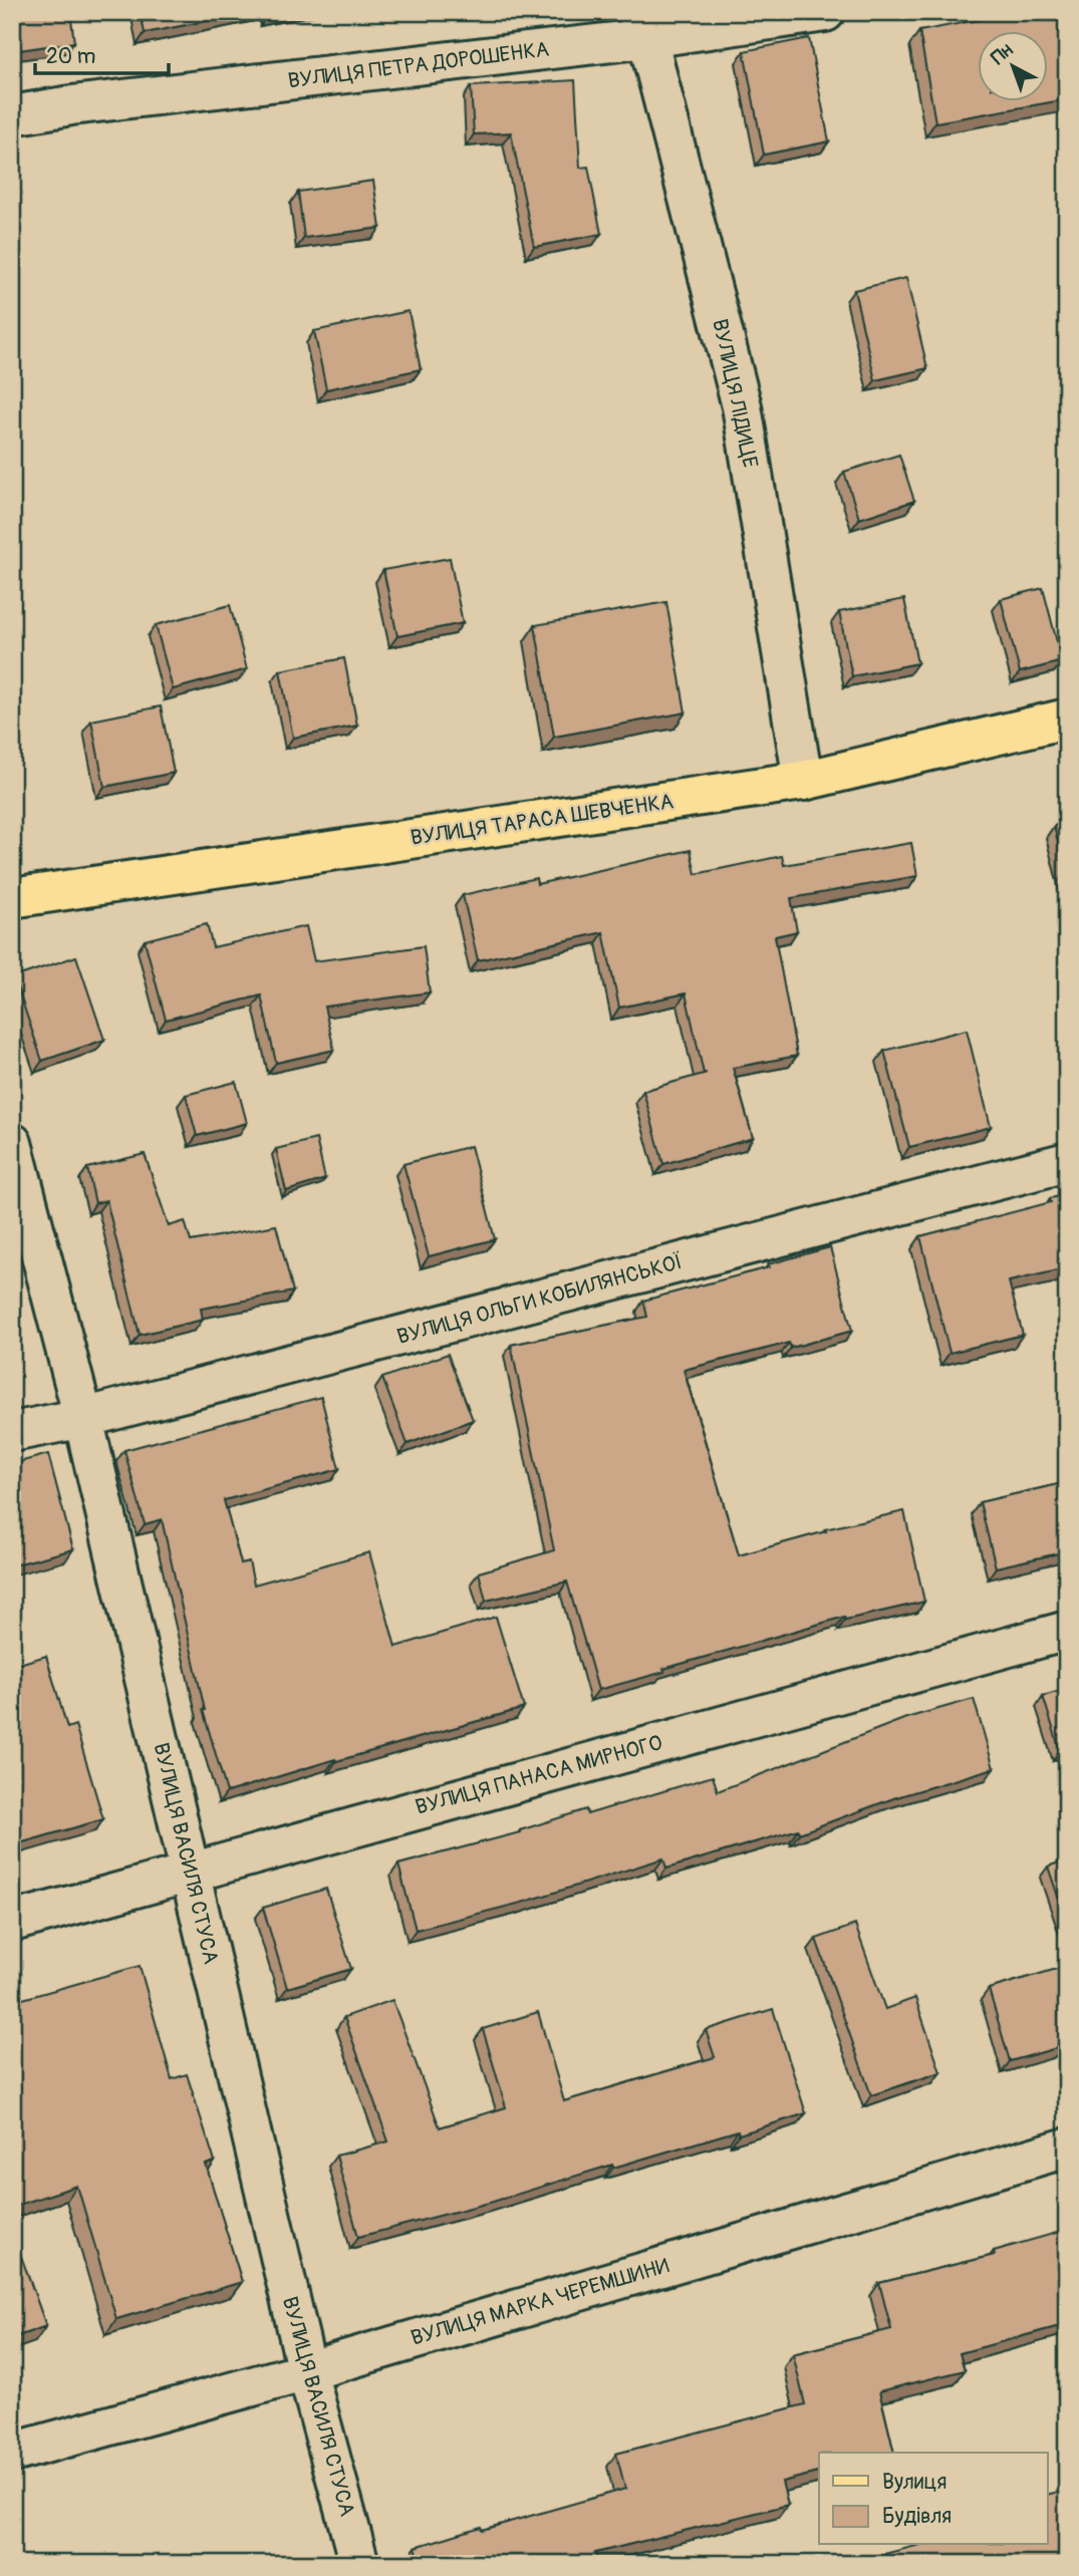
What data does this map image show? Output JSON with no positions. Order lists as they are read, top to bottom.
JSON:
{
  "streets": {
    "main road": ["ВУЛИЦЯ ТАРАСА ШЕВЧЕНКА"],
    "street": [
      "ВУЛИЦЯ ПЕТРА ДОРОШЕНКА",
      "ВУЛИЦЯ ЛІДИЦЕ",
      "ВУЛИЦЯ ОЛЬГИ КОБИЛЯНСЬКОЇ",
      "ВУЛИЦЯ ПАНАСА МИРНОГО",
      "ВУЛИЦЯ ВАСИЛЯ СТУСА",
      "ВУЛИЦЯ МАРКА ЧЕРЕМШИНИ"
    ]
  },
  "crossings": [
    ["ВУЛИЦЯ ПЕТРА ДОРОШЕНКА", "ВУЛИЦЯ ЛІДИЦЕ"],
    ["ВУЛИЦЯ ЛІДИЦЕ", "ВУЛИЦЯ ТАРАСА ШЕВЧЕНКА"],
    ["ВУЛИЦЯ ОЛЬГИ КОБИЛЯНСЬКОЇ", "ВУЛИЦЯ ВАСИЛЯ СТУСА"],
    ["ВУЛИЦЯ ПАНАСА МИРНОГО", "ВУЛИЦЯ ВАСИЛЯ СТУСА"],
    ["ВУЛИЦЯ ВАСИЛЯ СТУСА", "ВУЛИЦЯ МАРКА ЧЕРЕМШИНИ"]
  ],
  "legend": ["Вулиця", "Будівля"],
  "scale_bar": "20 m",
  "north": "top left"
}
